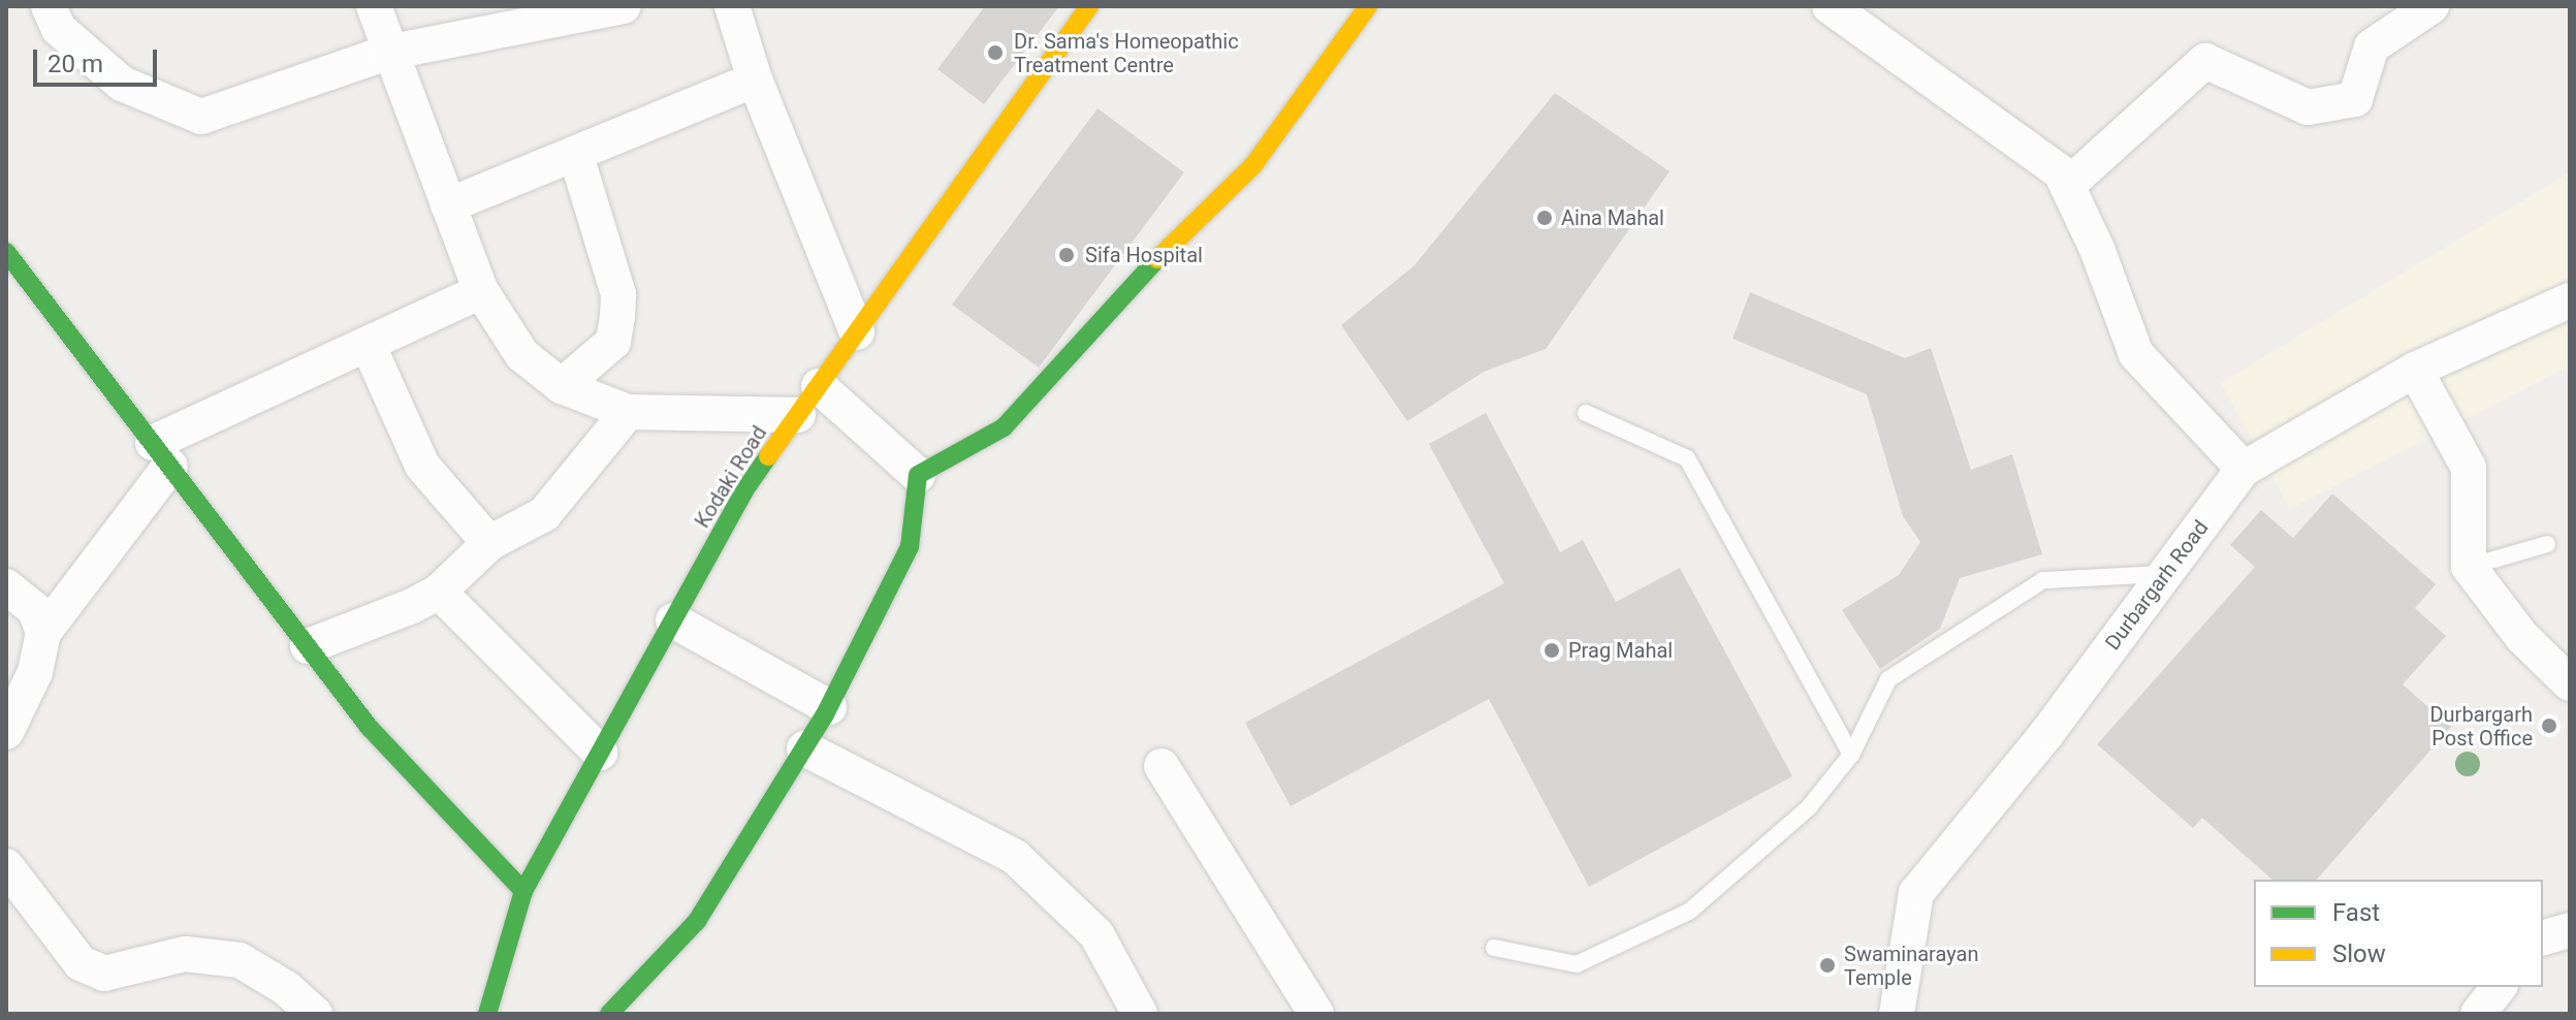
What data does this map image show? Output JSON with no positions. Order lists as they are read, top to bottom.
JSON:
{
  "streets": {
    "street": ["Kodaki Road", "Durbargarh Road"]
  },
  "places": [
    "Dr. Sama's Homeopathic Treatment Centre",
    "Aina Mahal",
    "Sifa Hospital",
    "Prag Mahal",
    "Durbargarh Post Office",
    "Swaminarayan Temple"
  ],
  "legend": ["Fast", "Slow"],
  "scale_bar": "20 m"
}
